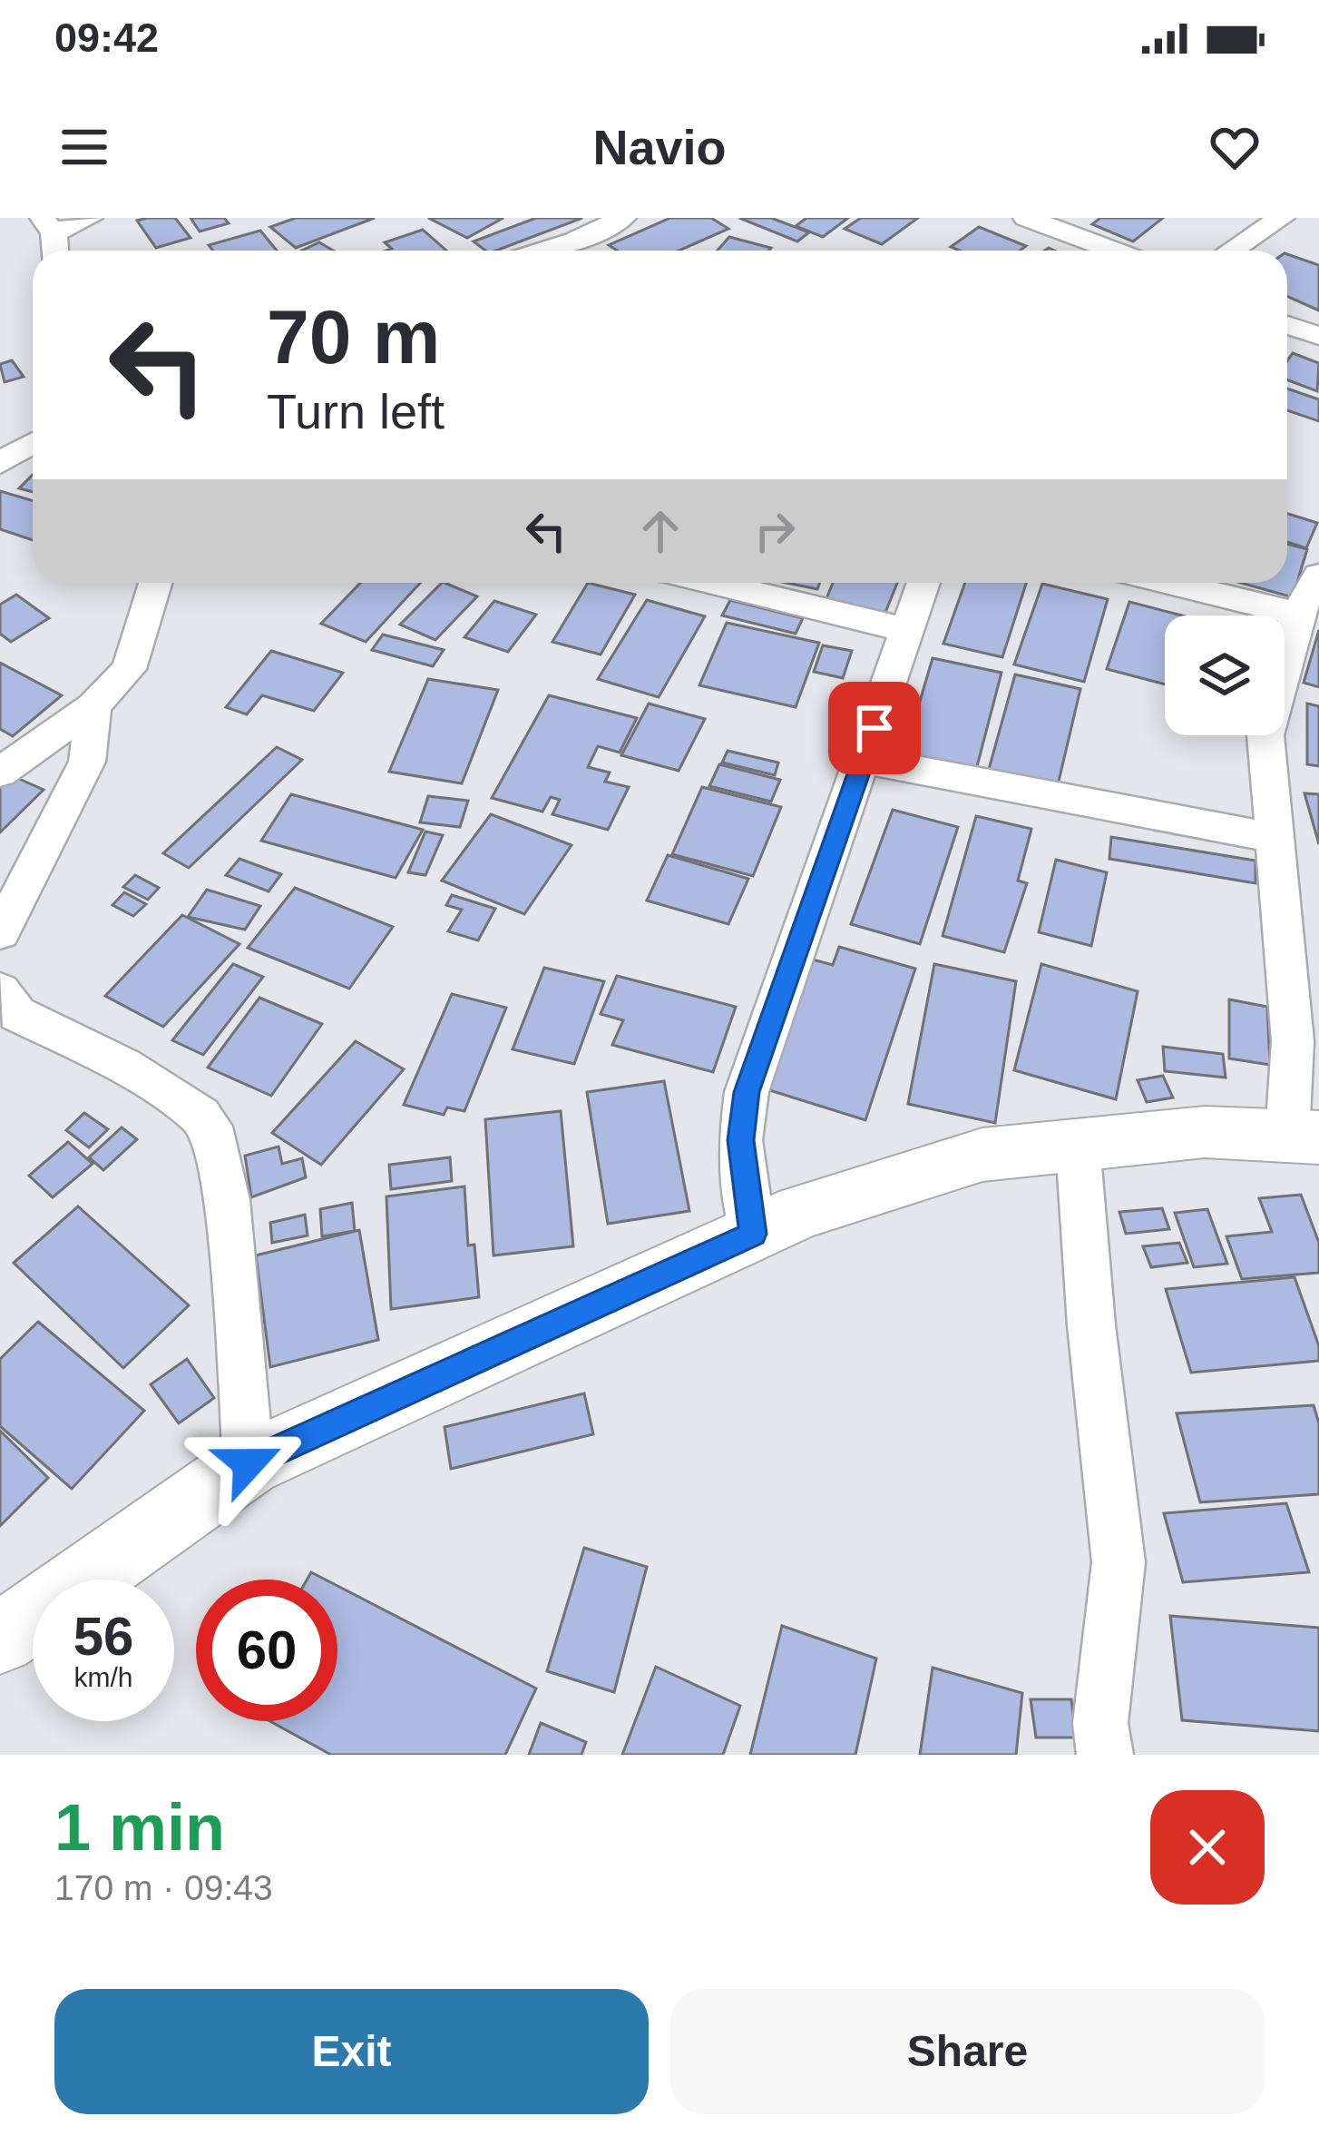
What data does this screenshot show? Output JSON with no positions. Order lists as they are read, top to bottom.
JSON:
{
  "page": {
    "status": "09:42",
    "header": "Navio",
    "turn": ["70 m", "Turn left"],
    "speed": "56 km/h",
    "limit": "60",
    "heading": ["1 min", "170 m · 09:43"],
    "buttons": ["Exit", "Share"]
  }
}
